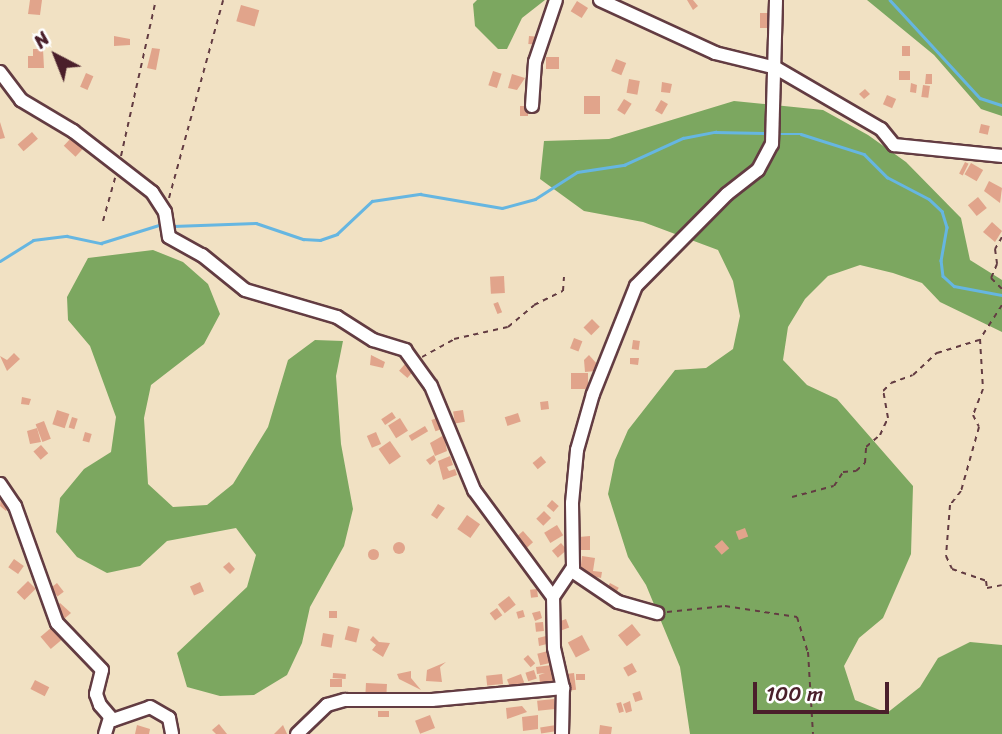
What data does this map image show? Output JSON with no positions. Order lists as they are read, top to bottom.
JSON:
{
  "scale_bar": "100 m",
  "north": "top left"
}
